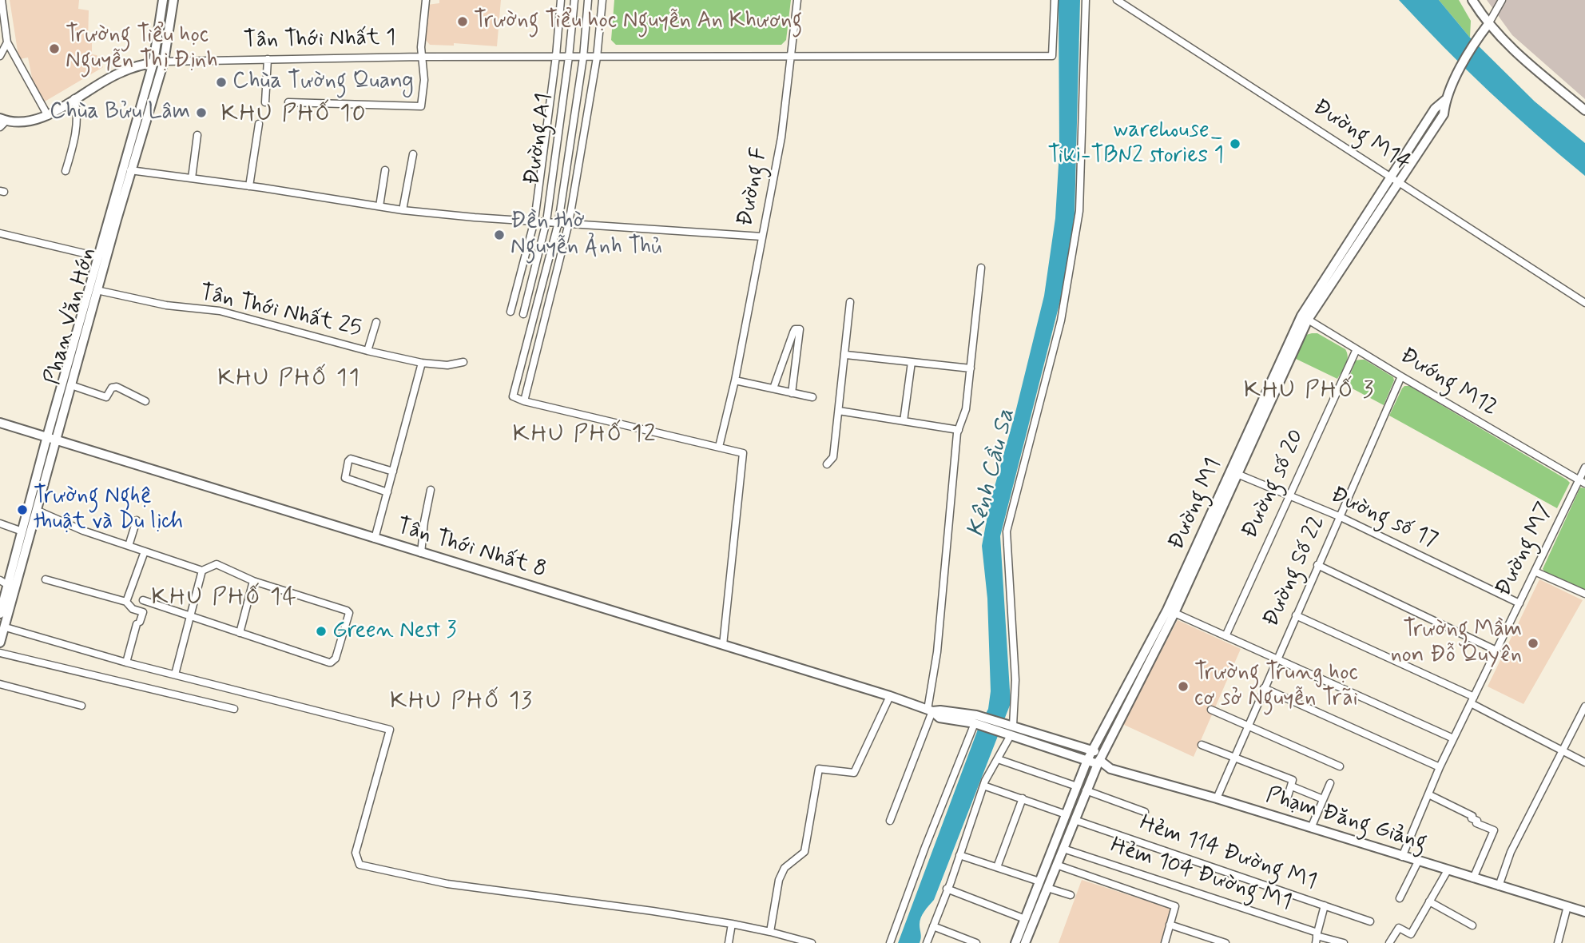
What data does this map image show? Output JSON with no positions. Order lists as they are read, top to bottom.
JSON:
{
  "streets": {
    "street": [
      "Tân Thới Nhất 1",
      "Đường M14",
      "Đường A1",
      "Đường F",
      "Tân Thới Nhất 25",
      "Phan Văn Hớn",
      "Đướng M12",
      "Đường số 20",
      "Đường M1",
      "Đường số 17",
      "Tân Thới Nhất 8",
      "Đường M7",
      "Đường Số 22",
      "Phạm Đăng Giảng",
      "Hẻm 114 Đường M1",
      "Hẻm 104 Đường M1"
    ]
  },
  "crossings": [
    ["Tân Thới Nhất 1", "Đường A1"],
    ["Tân Thới Nhất 1", "Đường F"],
    ["Tân Thới Nhất 1", "Phan Văn Hớn"],
    ["Đường M14", "Đường M1"],
    ["Tân Thới Nhất 25", "Phan Văn Hớn"],
    ["Phan Văn Hớn", "Tân Thới Nhất 8"],
    ["Đướng M12", "Đường số 20"],
    ["Đướng M12", "Đường M1"],
    ["Đướng M12", "Đường M7"],
    ["Đướng M12", "Đường Số 22"],
    ["Đường số 20", "Đường số 17"],
    ["Đường M1", "Đường số 17"],
    ["Đường M1", "Phạm Đăng Giảng"],
    ["Đường M1", "Hẻm 114 Đường M1"],
    ["Đường M1", "Hẻm 104 Đường M1"],
    ["Đường số 17", "Đường M7"],
    ["Đường số 17", "Đường Số 22"],
    ["Tân Thới Nhất 8", "Phạm Đăng Giảng"],
    ["Đường M7", "Phạm Đăng Giảng"],
    ["Đường Số 22", "Phạm Đăng Giảng"]
  ],
  "districts": [
    "KHU PHỐ 10",
    "KHU PHỐ 11",
    "KHU PHỐ 3",
    "KHU PHỐ 12",
    "KHU PHỐ 14",
    "KHU PHỐ 13"
  ],
  "water": ["Kênh Cầu Sa"],
  "places": [
    "Trường Tiểu học Nguyễn An Khương",
    "Trường Tiểu học Nguyễn Thị Định",
    "Chùa Tường Quang",
    "Chùa Bửu Lâm",
    "warehouse_ Tiki-TBN2 stories 1",
    "Đền thờ Nguyễn Ảnh Thủ",
    "Trường Nghệ thuật và Du lịch",
    "Green Nest 3",
    "Trường Mầm non Đỗ Quyên",
    "Trường Trung học cơ sở Nguyễn Trãi"
  ]
}
